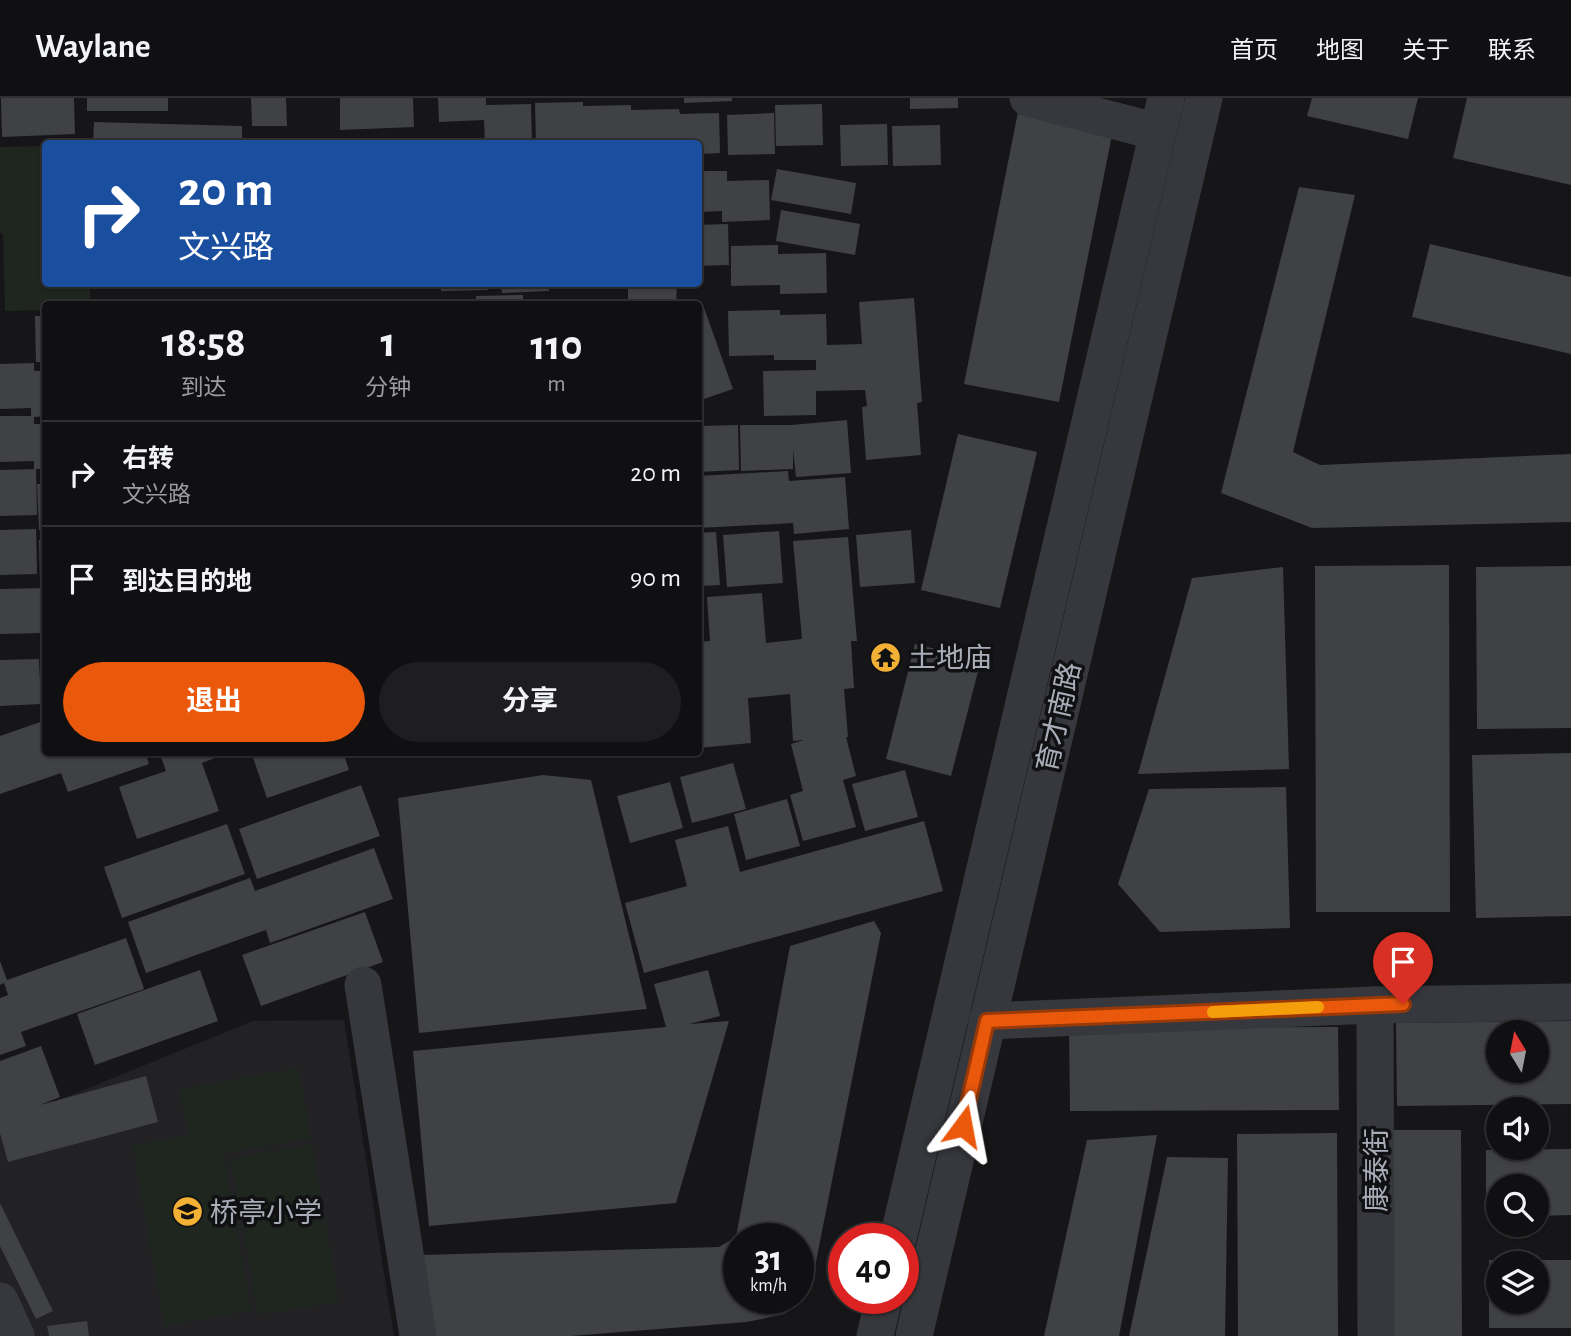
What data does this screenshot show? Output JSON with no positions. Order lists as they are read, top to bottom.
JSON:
{
  "streets": {
    "street": ["育才南路", "康泰街"]
  },
  "places": {
    "temple": ["土地庙"],
    "school or university": ["桥亭小学"]
  },
  "north": "top",
  "page": {
    "header": "Waylane",
    "nav": [
      "首页",
      "地图",
      "关于",
      "联系"
    ],
    "turn": ["20 m", "文兴路"],
    "eta": [
      "18:58",
      "到达",
      "1",
      "分钟",
      "110",
      "m"
    ],
    "list": [
      {
        "name": "右转",
        "note": "文兴路",
        "value": "20 m"
      },
      {
        "name": "到达目的地",
        "value": "90 m"
      }
    ],
    "buttons": ["退出", "分享"],
    "speed": "31 km/h",
    "limit": "40"
  }
}
